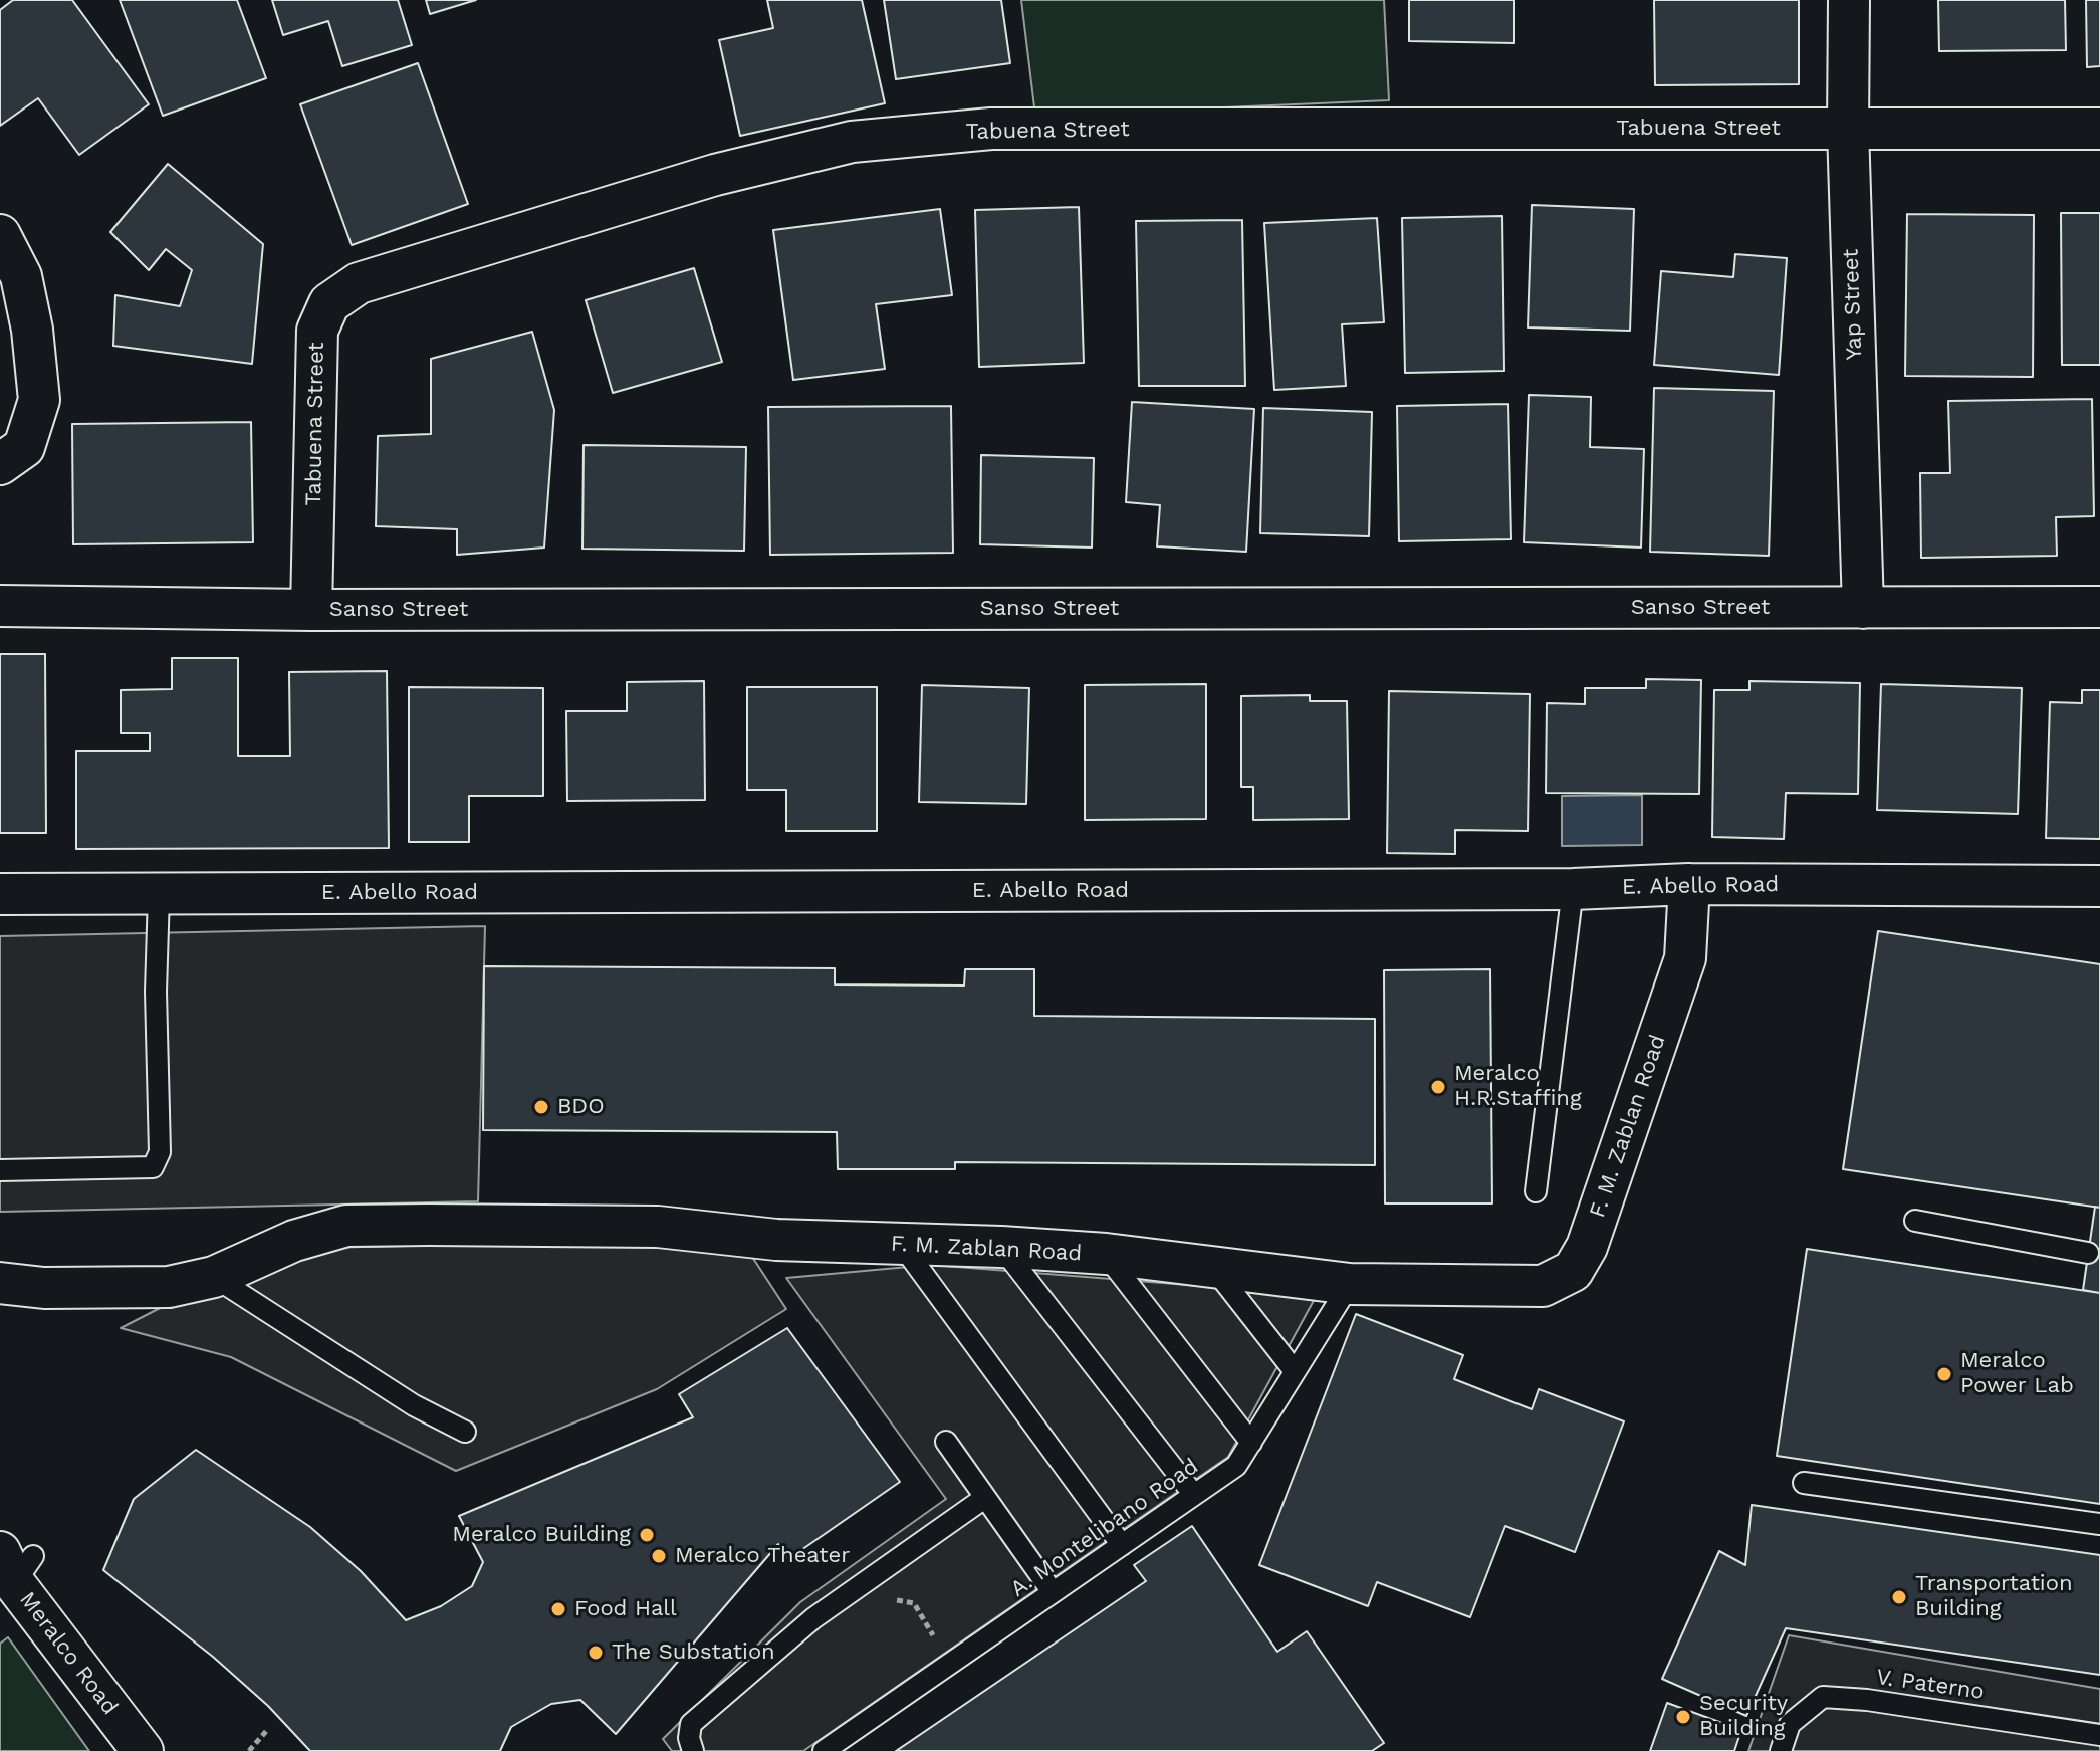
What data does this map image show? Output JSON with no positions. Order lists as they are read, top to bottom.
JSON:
{
  "streets": {
    "street": [
      "Tabuena Street",
      "Yap Street",
      "Sanso Street",
      "E. Abello Road",
      "F. M. Zablan Road",
      "Meralco Road"
    ],
    "lane": ["A. Montelibano Road", "V. Paterno"]
  },
  "crossings": [
    ["Tabuena Street", "Yap Street"],
    ["Tabuena Street", "Sanso Street"],
    ["Yap Street", "Sanso Street"],
    ["E. Abello Road", "F. M. Zablan Road"],
    ["F. M. Zablan Road", "A. Montelibano Road"]
  ],
  "places": [
    "Meralco H.R.Staffing",
    "BDO",
    "Meralco Power Lab",
    "Meralco Building",
    "Meralco Theater",
    "Transportation Building",
    "Food Hall",
    "The Substation",
    "Security Building"
  ]
}
